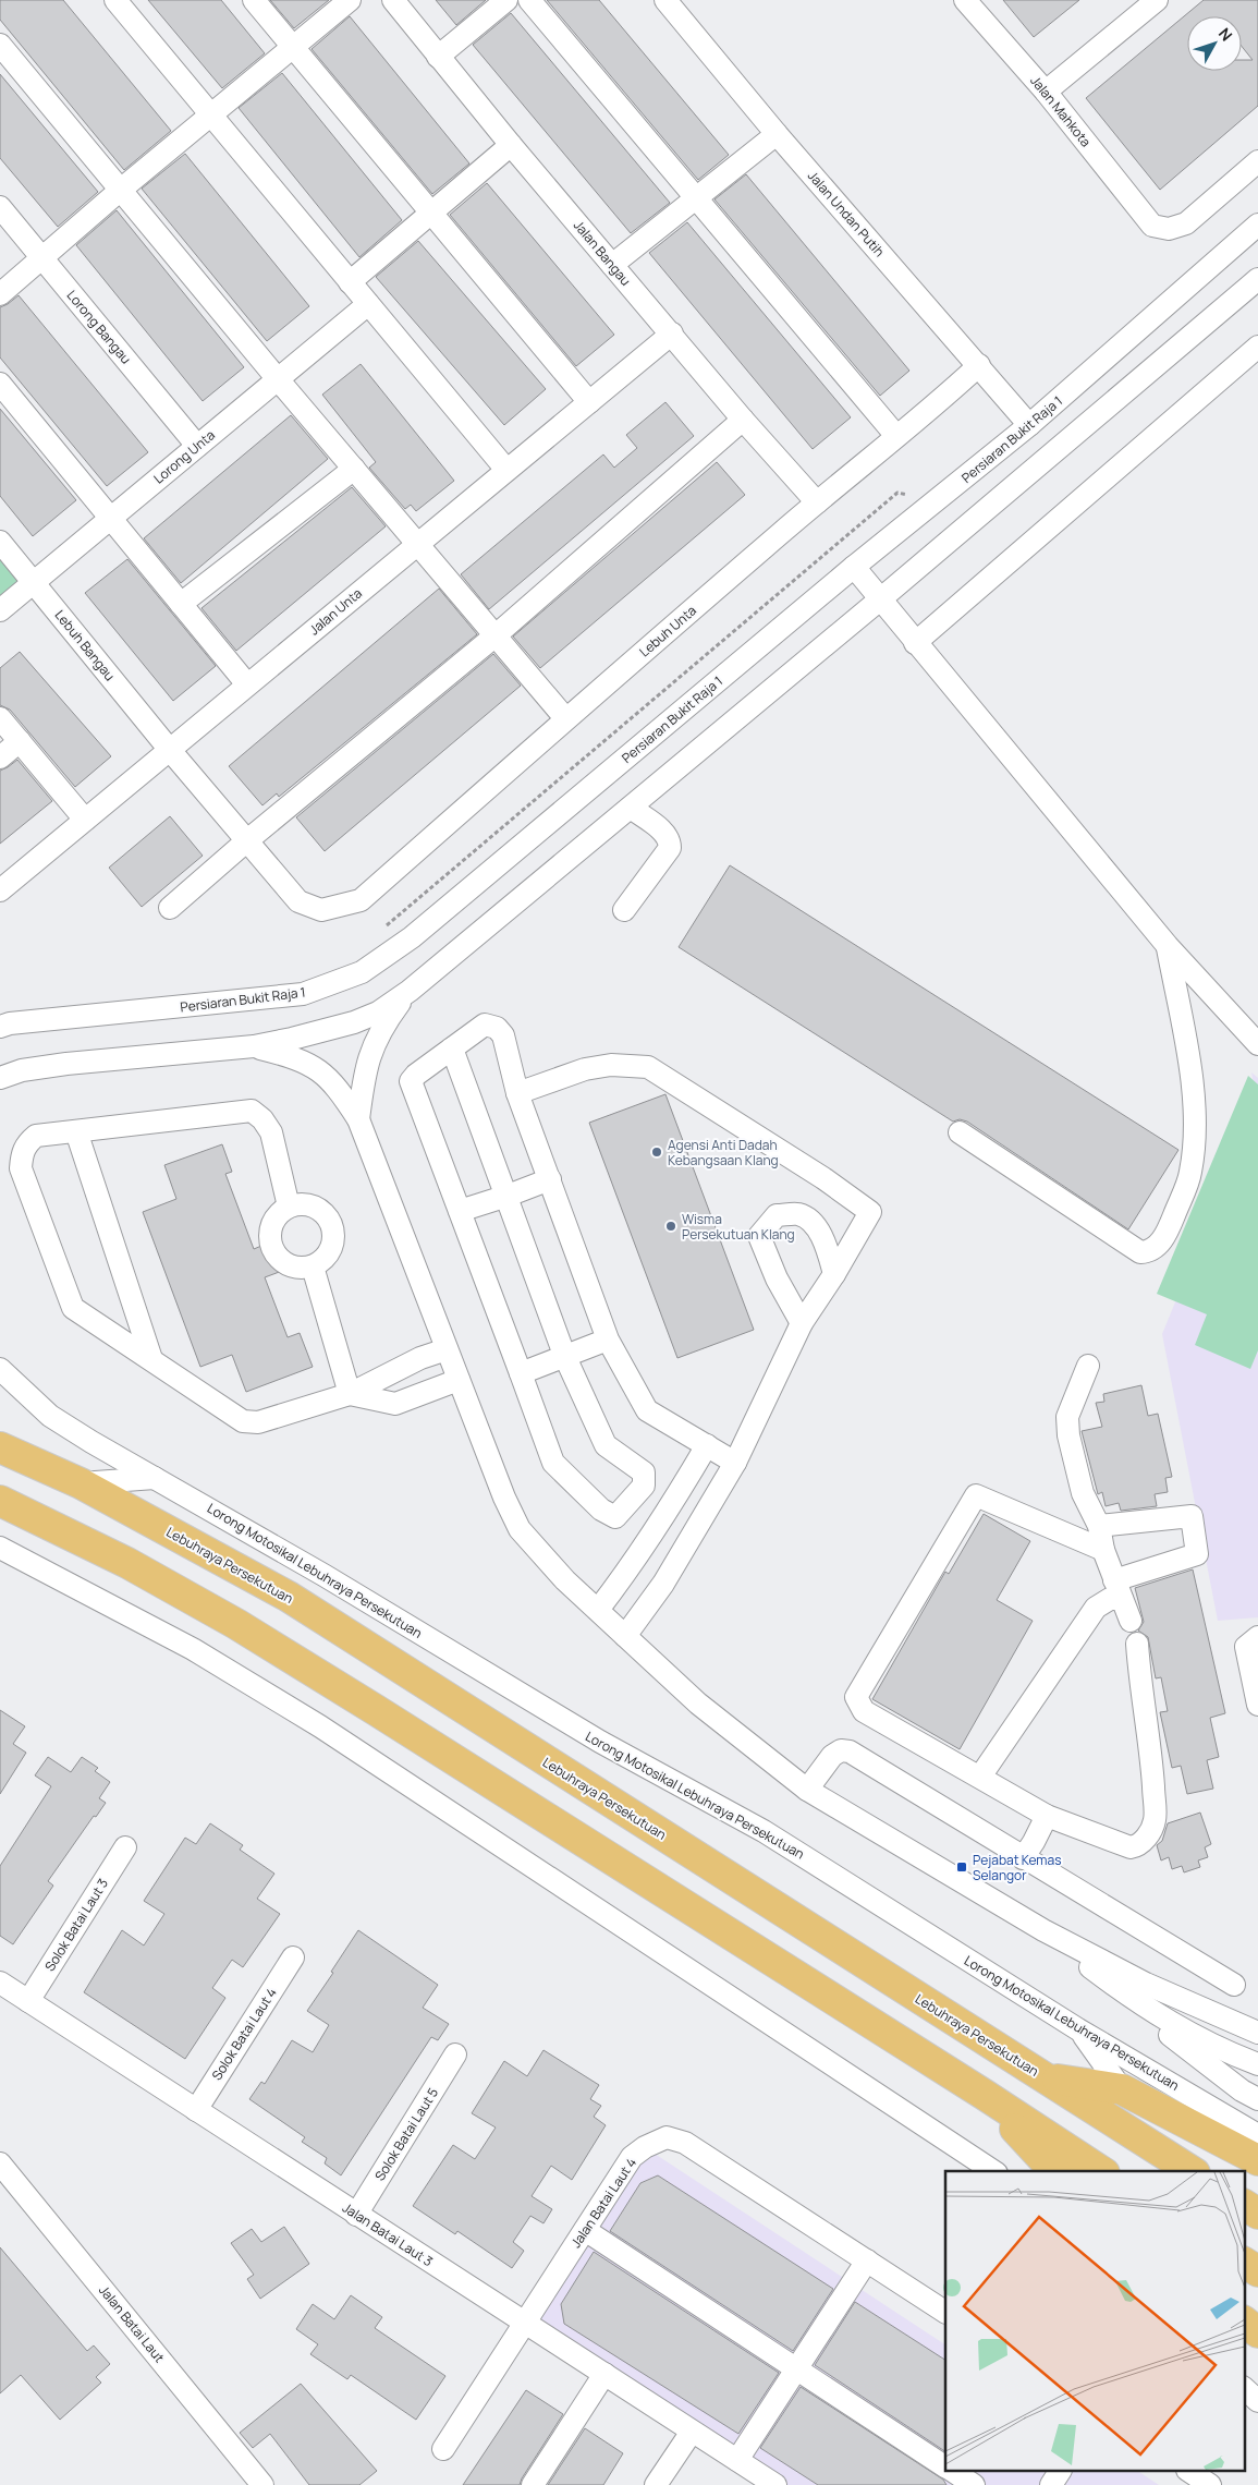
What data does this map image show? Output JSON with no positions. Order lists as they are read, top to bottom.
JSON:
{
  "streets": {
    "highway": ["Lebuhraya Persekutuan"],
    "street": [
      "Jalan Mahkota",
      "Jalan Undan Putih",
      "Jalan Bangau",
      "Lorong Bangau",
      "Persiaran Bukit Raja 1",
      "Lorong Unta",
      "Jalan Unta",
      "Lebuh Unta",
      "Lebuh Bangau",
      "Lorong Motosikal Lebuhraya Persekutuan",
      "Solok Batai Laut 3",
      "Solok Batai Laut 4",
      "Solok Batai Laut 5",
      "Jalan Batai Laut 4",
      "Jalan Batai Laut 3",
      "Jalan Batai Laut"
    ]
  },
  "crossings": [
    ["Jalan Undan Putih", "Persiaran Bukit Raja 1"],
    ["Jalan Undan Putih", "Lebuh Unta"],
    ["Jalan Bangau", "Jalan Unta"],
    ["Jalan Bangau", "Lebuh Unta"],
    ["Lorong Bangau", "Lorong Unta"],
    ["Lorong Unta", "Lebuh Bangau"],
    ["Jalan Unta", "Lebuh Bangau"],
    ["Lebuh Unta", "Lebuh Bangau"],
    ["Solok Batai Laut 3", "Jalan Batai Laut 3"],
    ["Solok Batai Laut 4", "Jalan Batai Laut 3"],
    ["Solok Batai Laut 5", "Jalan Batai Laut 3"],
    ["Jalan Batai Laut 4", "Jalan Batai Laut 3"]
  ],
  "places": {
    "other": ["Agensi Anti Dadah Kebangsaan Klang", "Wisma Persekutuan Klang"],
    "transit": ["Pejabat Kemas Selangor"]
  },
  "north": "top right"
}
